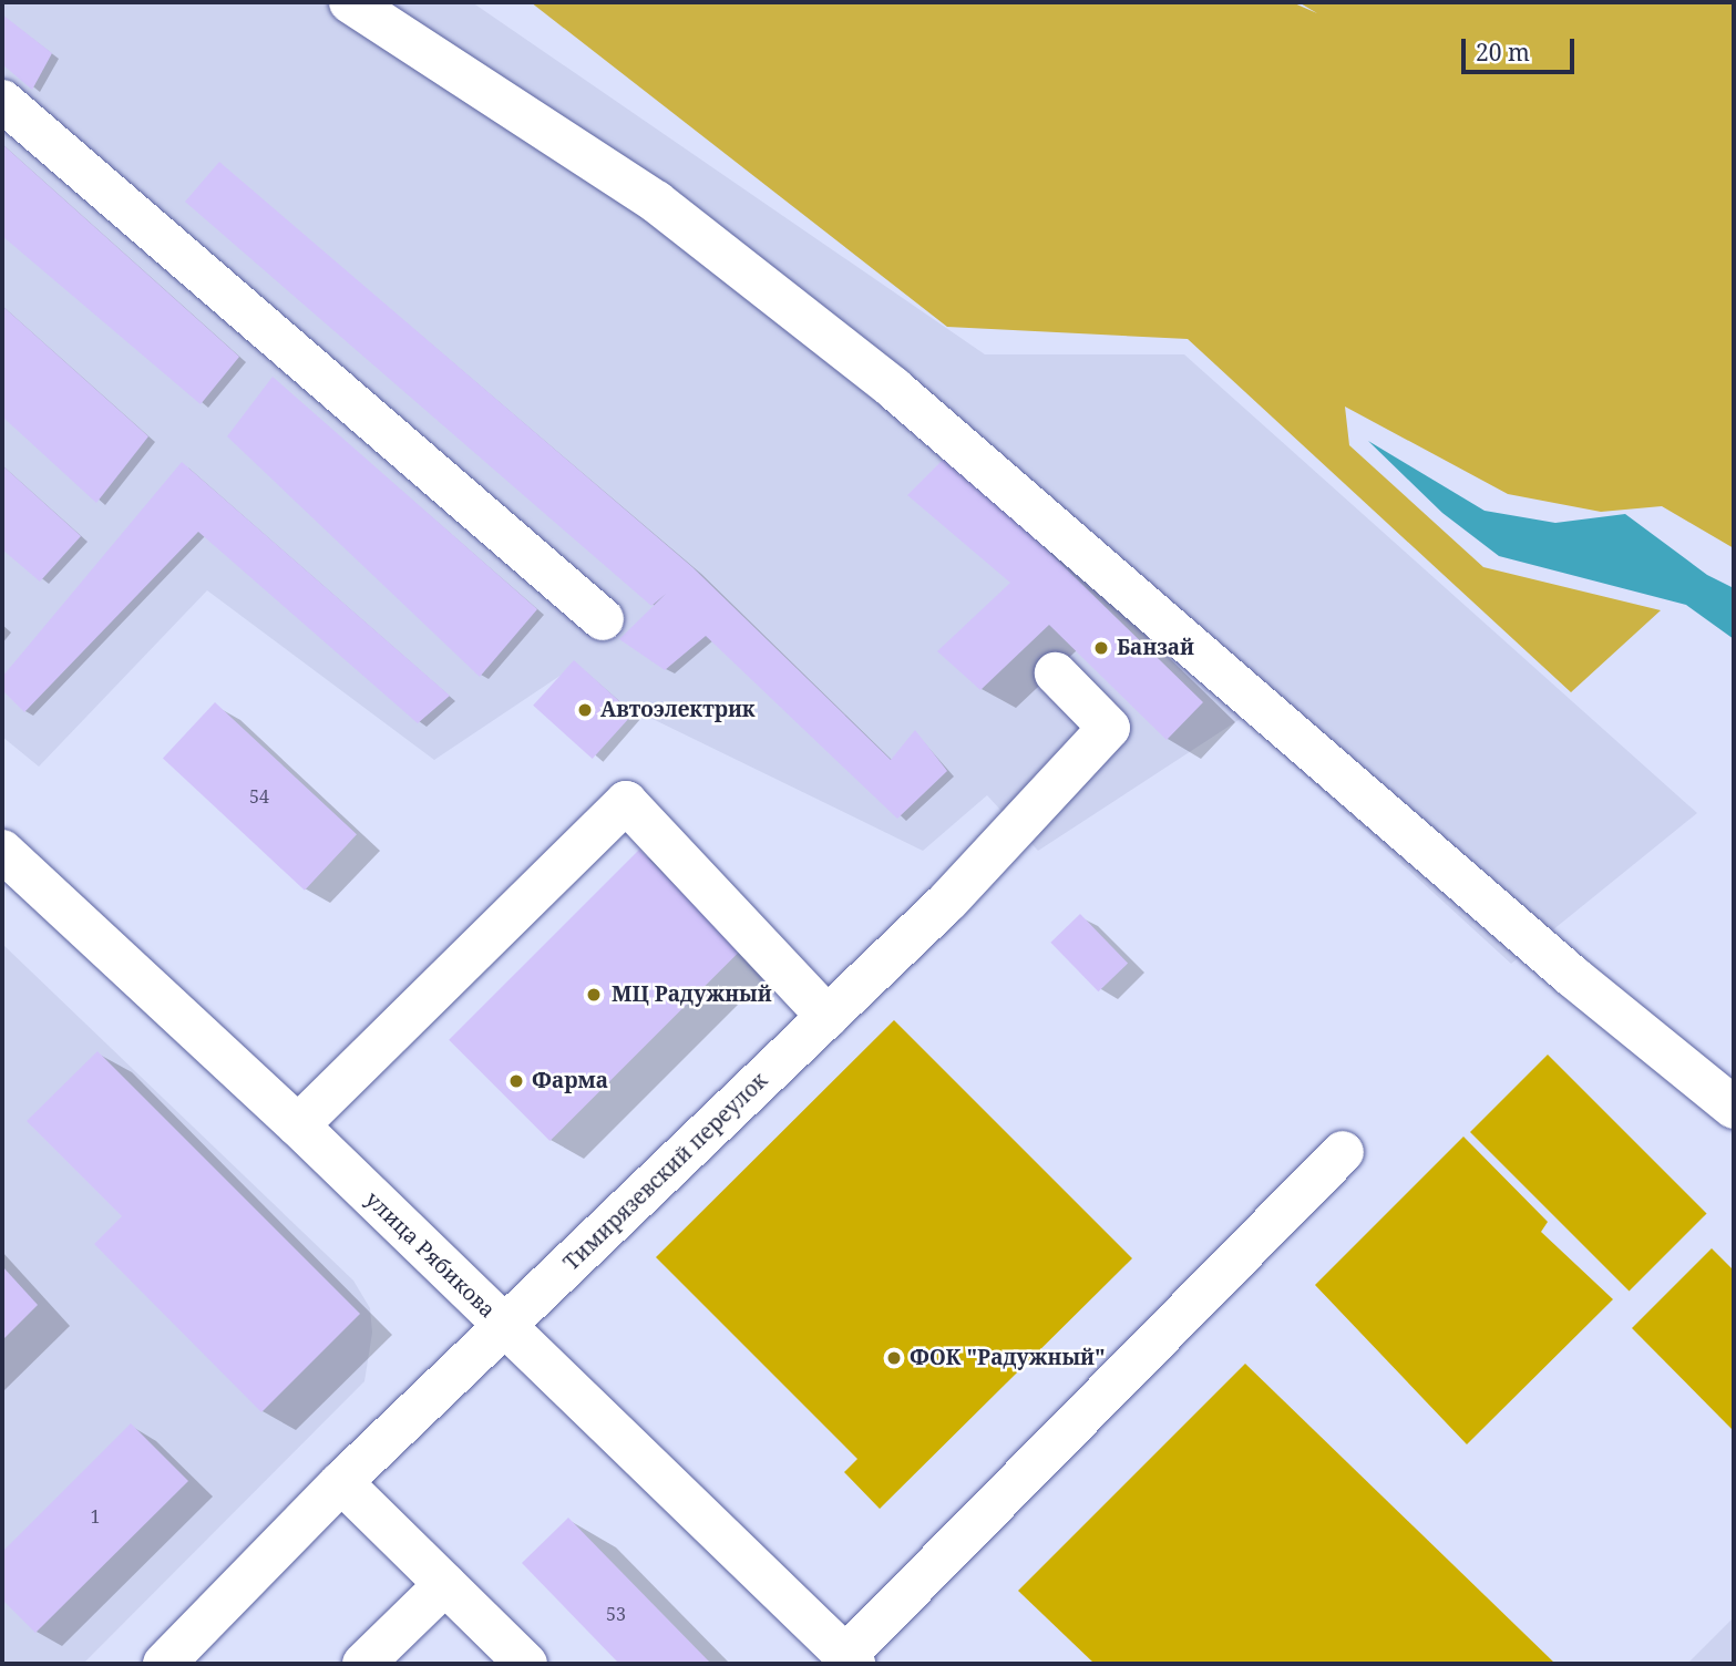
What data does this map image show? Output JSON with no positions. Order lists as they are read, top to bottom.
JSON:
{
  "streets": {
    "street": ["Тимирязевский переулок", "улица Рябикова"]
  },
  "crossings": [
    ["Тимирязевский переулок", "улица Рябикова"]
  ],
  "places": [
    "Банзай",
    "Автоэлектрик",
    "МЦ Радужный",
    "Фарма",
    "ФОК \"Радужный\""
  ],
  "house_numbers": ["54", "1", "53"],
  "scale_bar": "20 m"
}
